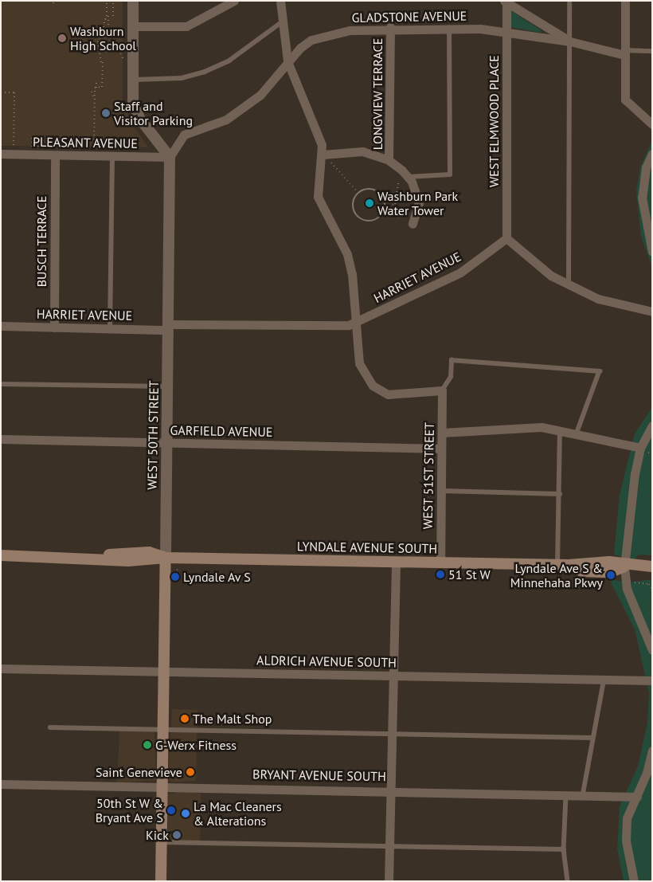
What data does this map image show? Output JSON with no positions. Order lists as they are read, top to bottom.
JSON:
{
  "streets": {
    "main road": ["WEST 50TH STREET", "LYNDALE AVENUE SOUTH"],
    "street": [
      "GLADSTONE AVENUE",
      "LONGVIEW TERRACE",
      "WEST ELMWOOD PLACE",
      "PLEASANT AVENUE",
      "BUSCH TERRACE",
      "HARRIET AVENUE",
      "GARFIELD AVENUE",
      "WEST 51ST STREET",
      "ALDRICH AVENUE SOUTH",
      "BRYANT AVENUE SOUTH"
    ]
  },
  "crossings": [
    ["GLADSTONE AVENUE", "LONGVIEW TERRACE"],
    ["GLADSTONE AVENUE", "WEST ELMWOOD PLACE"],
    ["GLADSTONE AVENUE", "PLEASANT AVENUE"],
    ["GLADSTONE AVENUE", "WEST 50TH STREET"],
    ["WEST ELMWOOD PLACE", "HARRIET AVENUE"],
    ["PLEASANT AVENUE", "BUSCH TERRACE"],
    ["PLEASANT AVENUE", "WEST 50TH STREET"],
    ["BUSCH TERRACE", "HARRIET AVENUE"],
    ["HARRIET AVENUE", "WEST 50TH STREET"],
    ["GARFIELD AVENUE", "WEST 50TH STREET"],
    ["GARFIELD AVENUE", "WEST 51ST STREET"],
    ["WEST 50TH STREET", "LYNDALE AVENUE SOUTH"],
    ["WEST 50TH STREET", "ALDRICH AVENUE SOUTH"],
    ["WEST 50TH STREET", "BRYANT AVENUE SOUTH"],
    ["WEST 51ST STREET", "LYNDALE AVENUE SOUTH"]
  ],
  "places": [
    "Washburn High School",
    "Staff and Visitor Parking",
    "Washburn Park Water Tower",
    "51 St W",
    "Lyndale Ave S & Minnehaha Pkwy",
    "Lyndale Av S",
    "The Malt Shop",
    "G-Werx Fitness",
    "Saint Genevieve",
    "50th St W & Bryant Ave S",
    "La Mac Cleaners & Alterations",
    "Kick"
  ]
}
